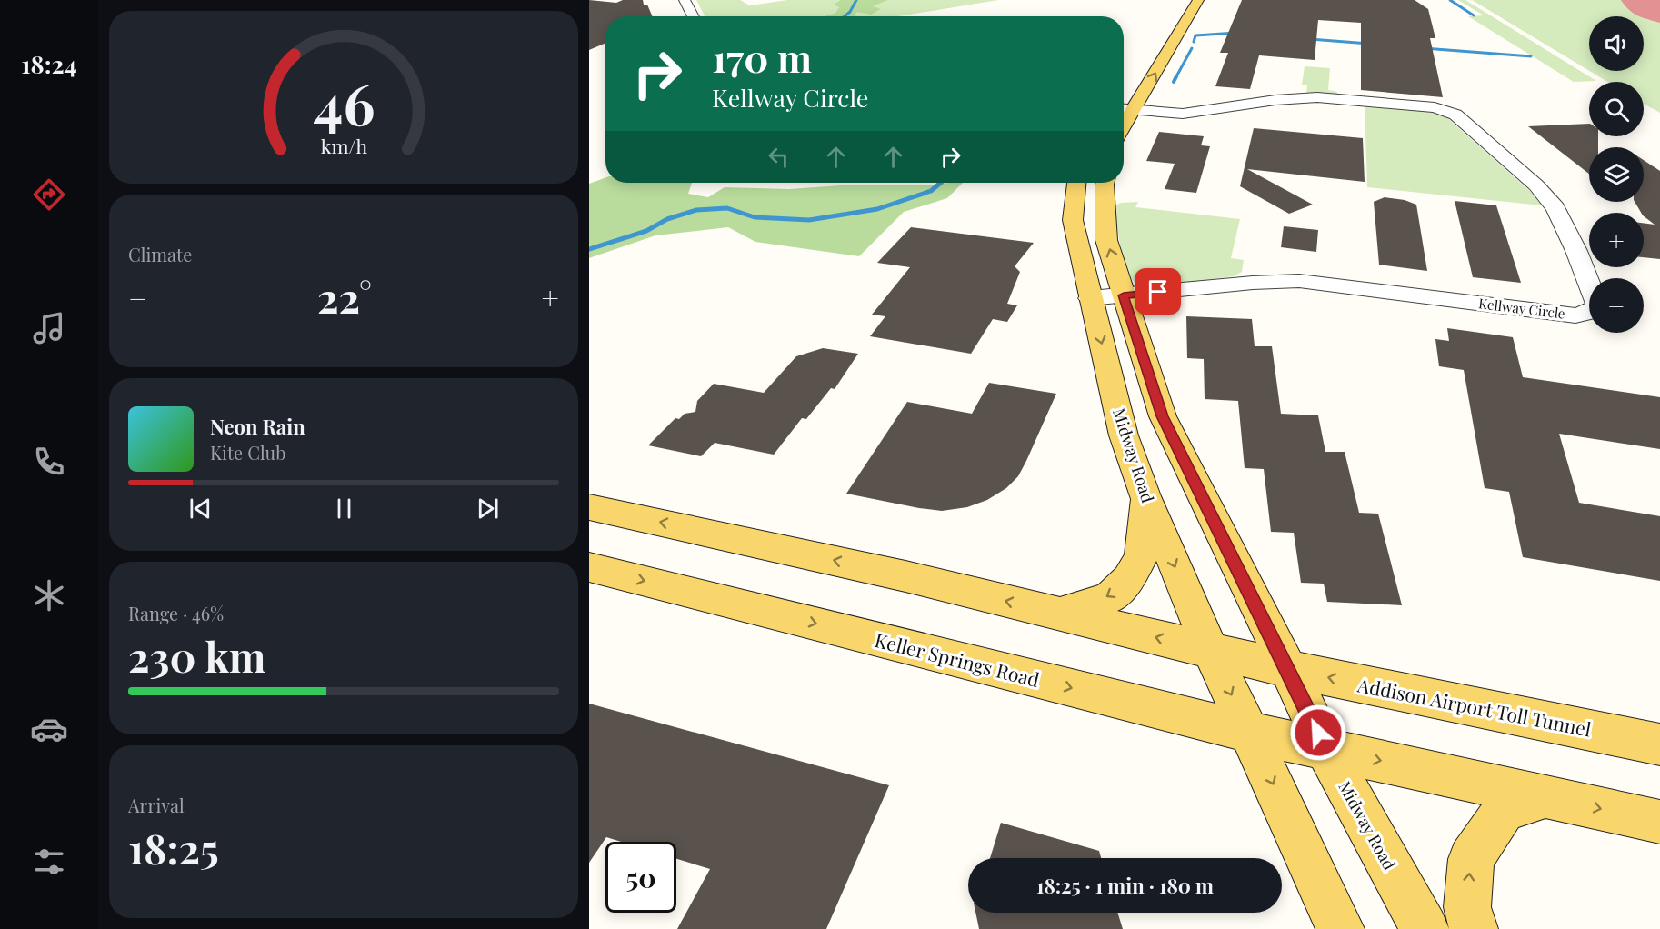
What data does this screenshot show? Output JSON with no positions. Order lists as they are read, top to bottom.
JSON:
{
  "streets": {
    "main road": ["Midway Road", "Keller Springs Road", "Addison Airport Toll Tunnel"],
    "street": ["Kellway Circle"]
  },
  "crossings": [
    ["Kellway Circle", "Midway Road"],
    ["Midway Road", "Keller Springs Road"],
    ["Midway Road", "Addison Airport Toll Tunnel"]
  ],
  "page": {
    "tabs": "18:24",
    "map_buttons": ["+", "−"],
    "turn": ["170 m", "Kellway Circle"],
    "tile": [
      "Climate",
      ["Range · 46%", "230 km"],
      ["Arrival", "18:25"]
    ],
    "heat": ["−", "22°", "+"],
    "song": ["Neon Rain", "Kite Club"],
    "limit": "50",
    "trip": "18:25 · 1 min · 180 m",
    "gauge": ["46", "km/h"]
  }
}
